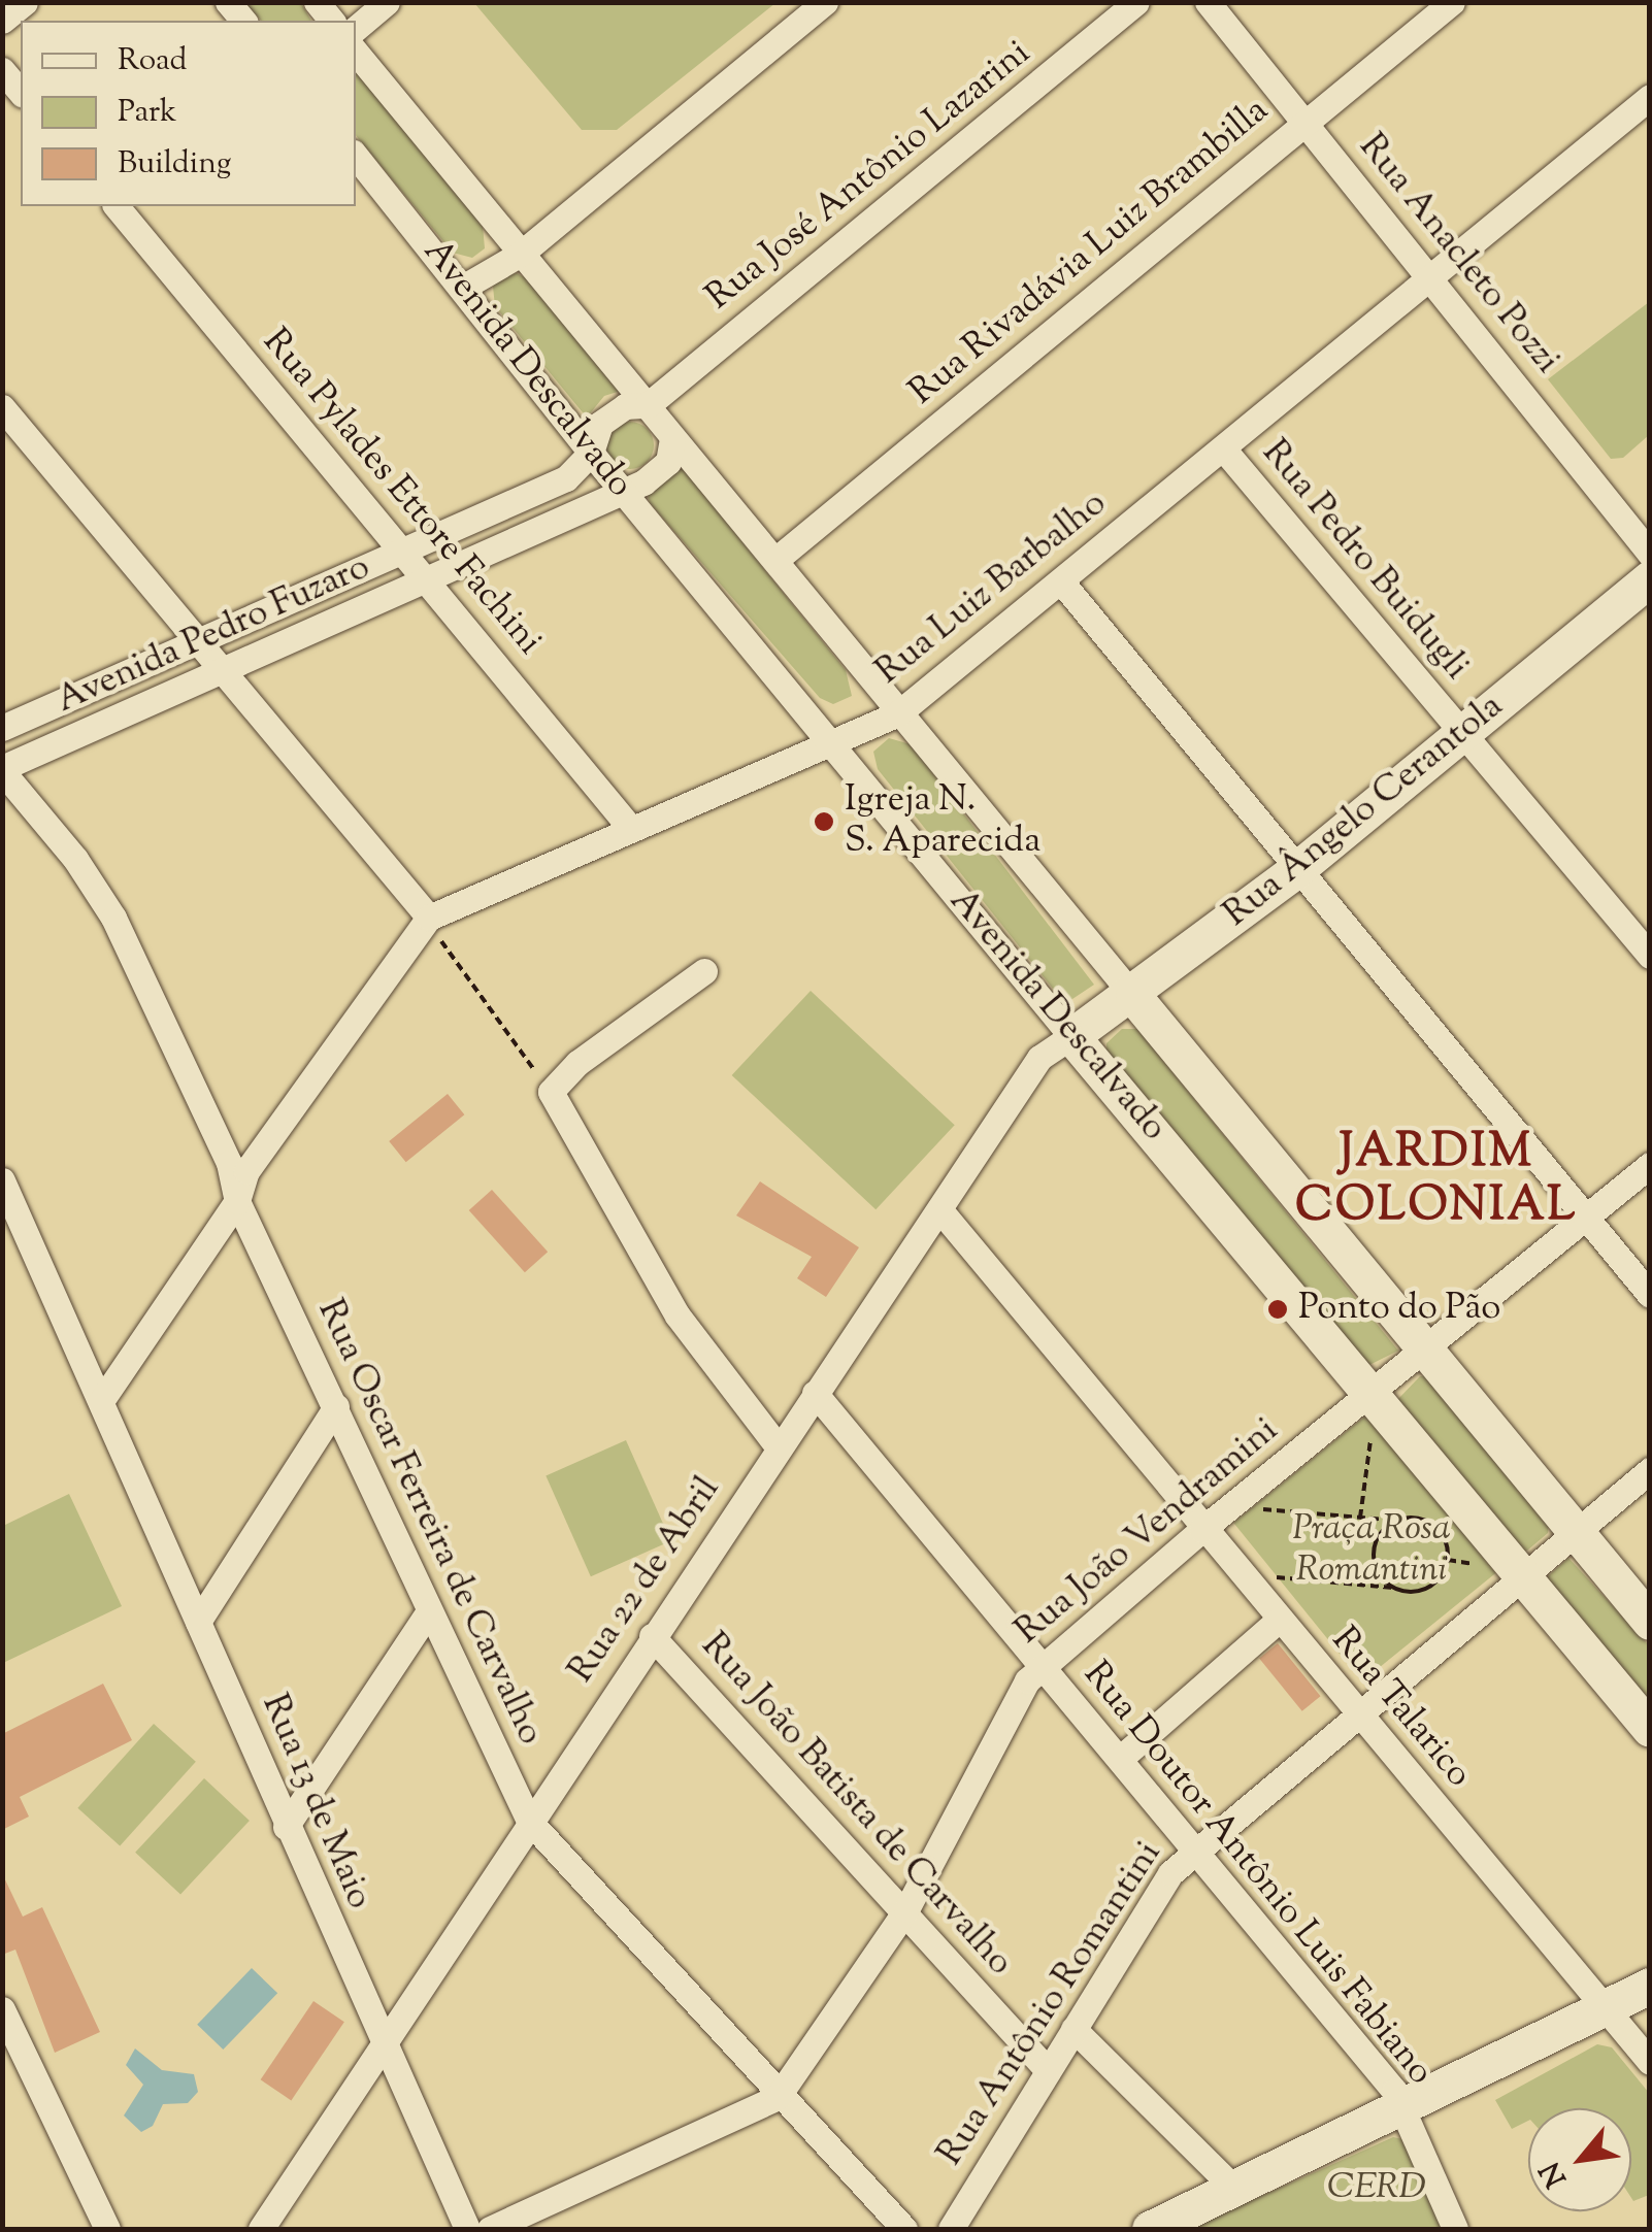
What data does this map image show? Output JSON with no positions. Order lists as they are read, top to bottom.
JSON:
{
  "streets": {
    "street": [
      "Rua José Antônio Lazarini",
      "Rua Rivadávia Luiz Brambilla",
      "Rua Anacleto Pozzi",
      "Avenida Descalvado",
      "Rua Pylades Ettore Fachini",
      "Rua Pedro Buidugli",
      "Rua Luiz Barbalho",
      "Avenida Pedro Fuzaro",
      "Rua Ângelo Cerantola",
      "Rua Oscar Ferreira de Carvalho",
      "Rua João Vendramini",
      "Rua 22 de Abril",
      "Rua Talarico",
      "Rua 13 de Maio",
      "Rua João Batista de Carvalho",
      "Rua Doutor Antônio Luis Fabiano",
      "Rua Antônio Romantini"
    ]
  },
  "crossings": [
    ["Rua José Antônio Lazarini", "Avenida Descalvado"],
    ["Rua José Antônio Lazarini", "Avenida Pedro Fuzaro"],
    ["Rua Rivadávia Luiz Brambilla", "Rua Anacleto Pozzi"],
    ["Rua Rivadávia Luiz Brambilla", "Avenida Descalvado"],
    ["Rua Anacleto Pozzi", "Rua Luiz Barbalho"],
    ["Avenida Descalvado", "Rua Luiz Barbalho"],
    ["Avenida Descalvado", "Avenida Pedro Fuzaro"],
    ["Avenida Descalvado", "Rua Ângelo Cerantola"],
    ["Avenida Descalvado", "Rua João Vendramini"],
    ["Avenida Descalvado", "Rua 22 de Abril"],
    ["Avenida Descalvado", "Rua Antônio Romantini"],
    ["Rua Pylades Ettore Fachini", "Rua Luiz Barbalho"],
    ["Rua Pylades Ettore Fachini", "Avenida Pedro Fuzaro"],
    ["Rua Pedro Buidugli", "Rua Luiz Barbalho"],
    ["Rua Pedro Buidugli", "Rua Ângelo Cerantola"],
    ["Avenida Pedro Fuzaro", "Rua Oscar Ferreira de Carvalho"],
    ["Rua Ângelo Cerantola", "Rua 22 de Abril"],
    ["Rua Oscar Ferreira de Carvalho", "Rua João Vendramini"],
    ["Rua Oscar Ferreira de Carvalho", "Rua 22 de Abril"],
    ["Rua João Vendramini", "Rua Talarico"],
    ["Rua João Vendramini", "Rua João Batista de Carvalho"],
    ["Rua João Vendramini", "Rua Doutor Antônio Luis Fabiano"],
    ["Rua 22 de Abril", "Rua Talarico"],
    ["Rua 22 de Abril", "Rua 13 de Maio"],
    ["Rua 22 de Abril", "Rua João Batista de Carvalho"],
    ["Rua 22 de Abril", "Rua Doutor Antônio Luis Fabiano"],
    ["Rua Talarico", "Rua Antônio Romantini"],
    ["Rua João Batista de Carvalho", "Rua Antônio Romantini"],
    ["Rua Doutor Antônio Luis Fabiano", "Rua Antônio Romantini"]
  ],
  "districts": ["JARDIM COLONIAL"],
  "parks": ["Praça Rosa Romantini", "CERD"],
  "places": ["Igreja N. S. Aparecida", "Ponto do Pão"],
  "legend": ["Road", "Park", "Building"],
  "north": "bottom left"
}
